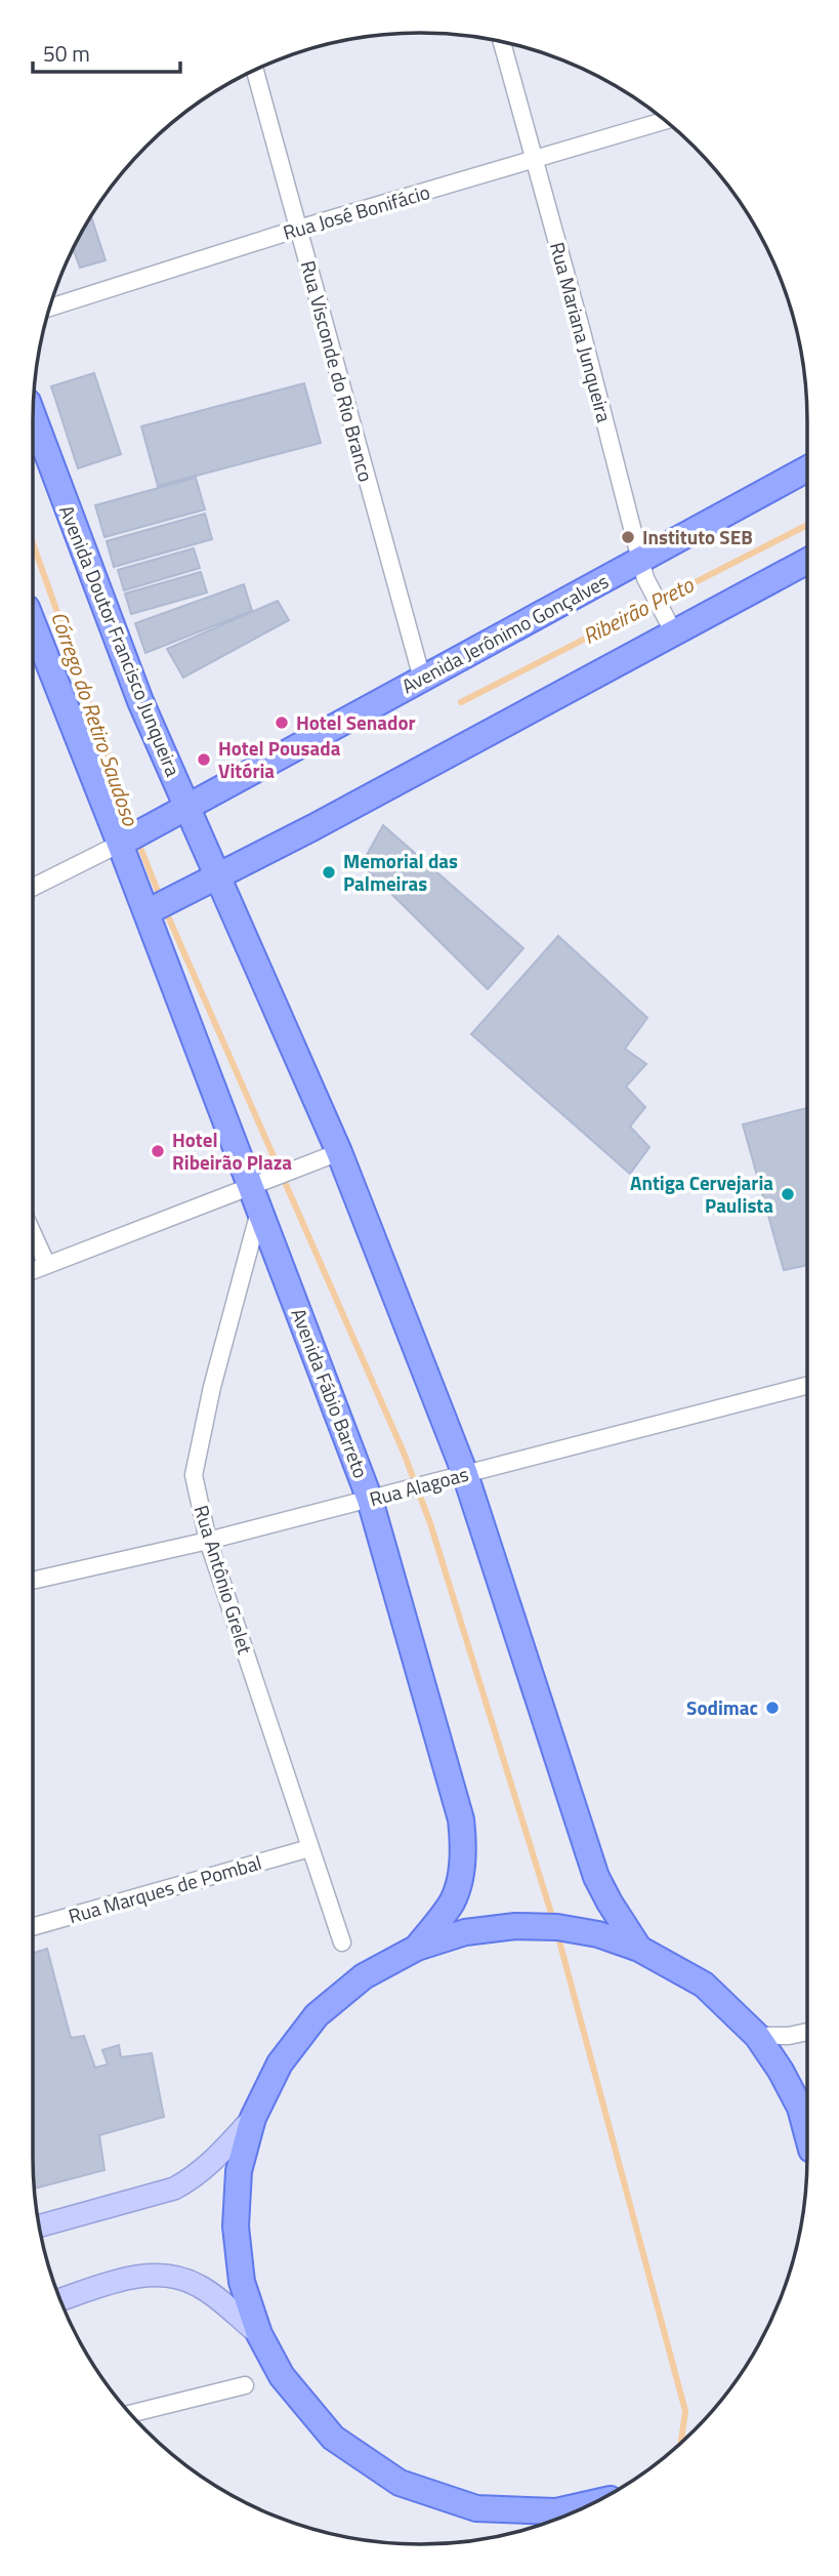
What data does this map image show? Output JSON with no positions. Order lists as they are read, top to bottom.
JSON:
{
  "streets": {
    "main road": ["Avenida Jerônimo Gonçalves", "Avenida Doutor Francisco Junqueira", "Avenida Fábio Barreto"],
    "street": [
      "Rua José Bonifácio",
      "Rua Mariana Junqueira",
      "Rua Visconde do Rio Branco",
      "Rua Alagoas",
      "Rua Antônio Grelet",
      "Rua Marques de Pombal"
    ]
  },
  "crossings": [
    ["Rua José Bonifácio", "Rua Mariana Junqueira"],
    ["Rua José Bonifácio", "Rua Visconde do Rio Branco"],
    ["Rua Mariana Junqueira", "Avenida Jerônimo Gonçalves"],
    ["Rua Visconde do Rio Branco", "Avenida Jerônimo Gonçalves"],
    ["Avenida Jerônimo Gonçalves", "Avenida Doutor Francisco Junqueira"],
    ["Avenida Jerônimo Gonçalves", "Avenida Fábio Barreto"],
    ["Avenida Fábio Barreto", "Rua Alagoas"],
    ["Avenida Fábio Barreto", "Rua Antônio Grelet"],
    ["Rua Alagoas", "Rua Antônio Grelet"],
    ["Rua Antônio Grelet", "Rua Marques de Pombal"]
  ],
  "water": ["Ribeirão Preto", "Córrego do Retiro Saudoso"],
  "places": [
    "Instituto SEB",
    "Hotel Senador",
    "Hotel Pousada Vitória",
    "Memorial das Palmeiras",
    "Hotel Ribeirão Plaza",
    "Antiga Cervejaria Paulista",
    "Sodimac"
  ],
  "scale_bar": "50 m"
}
